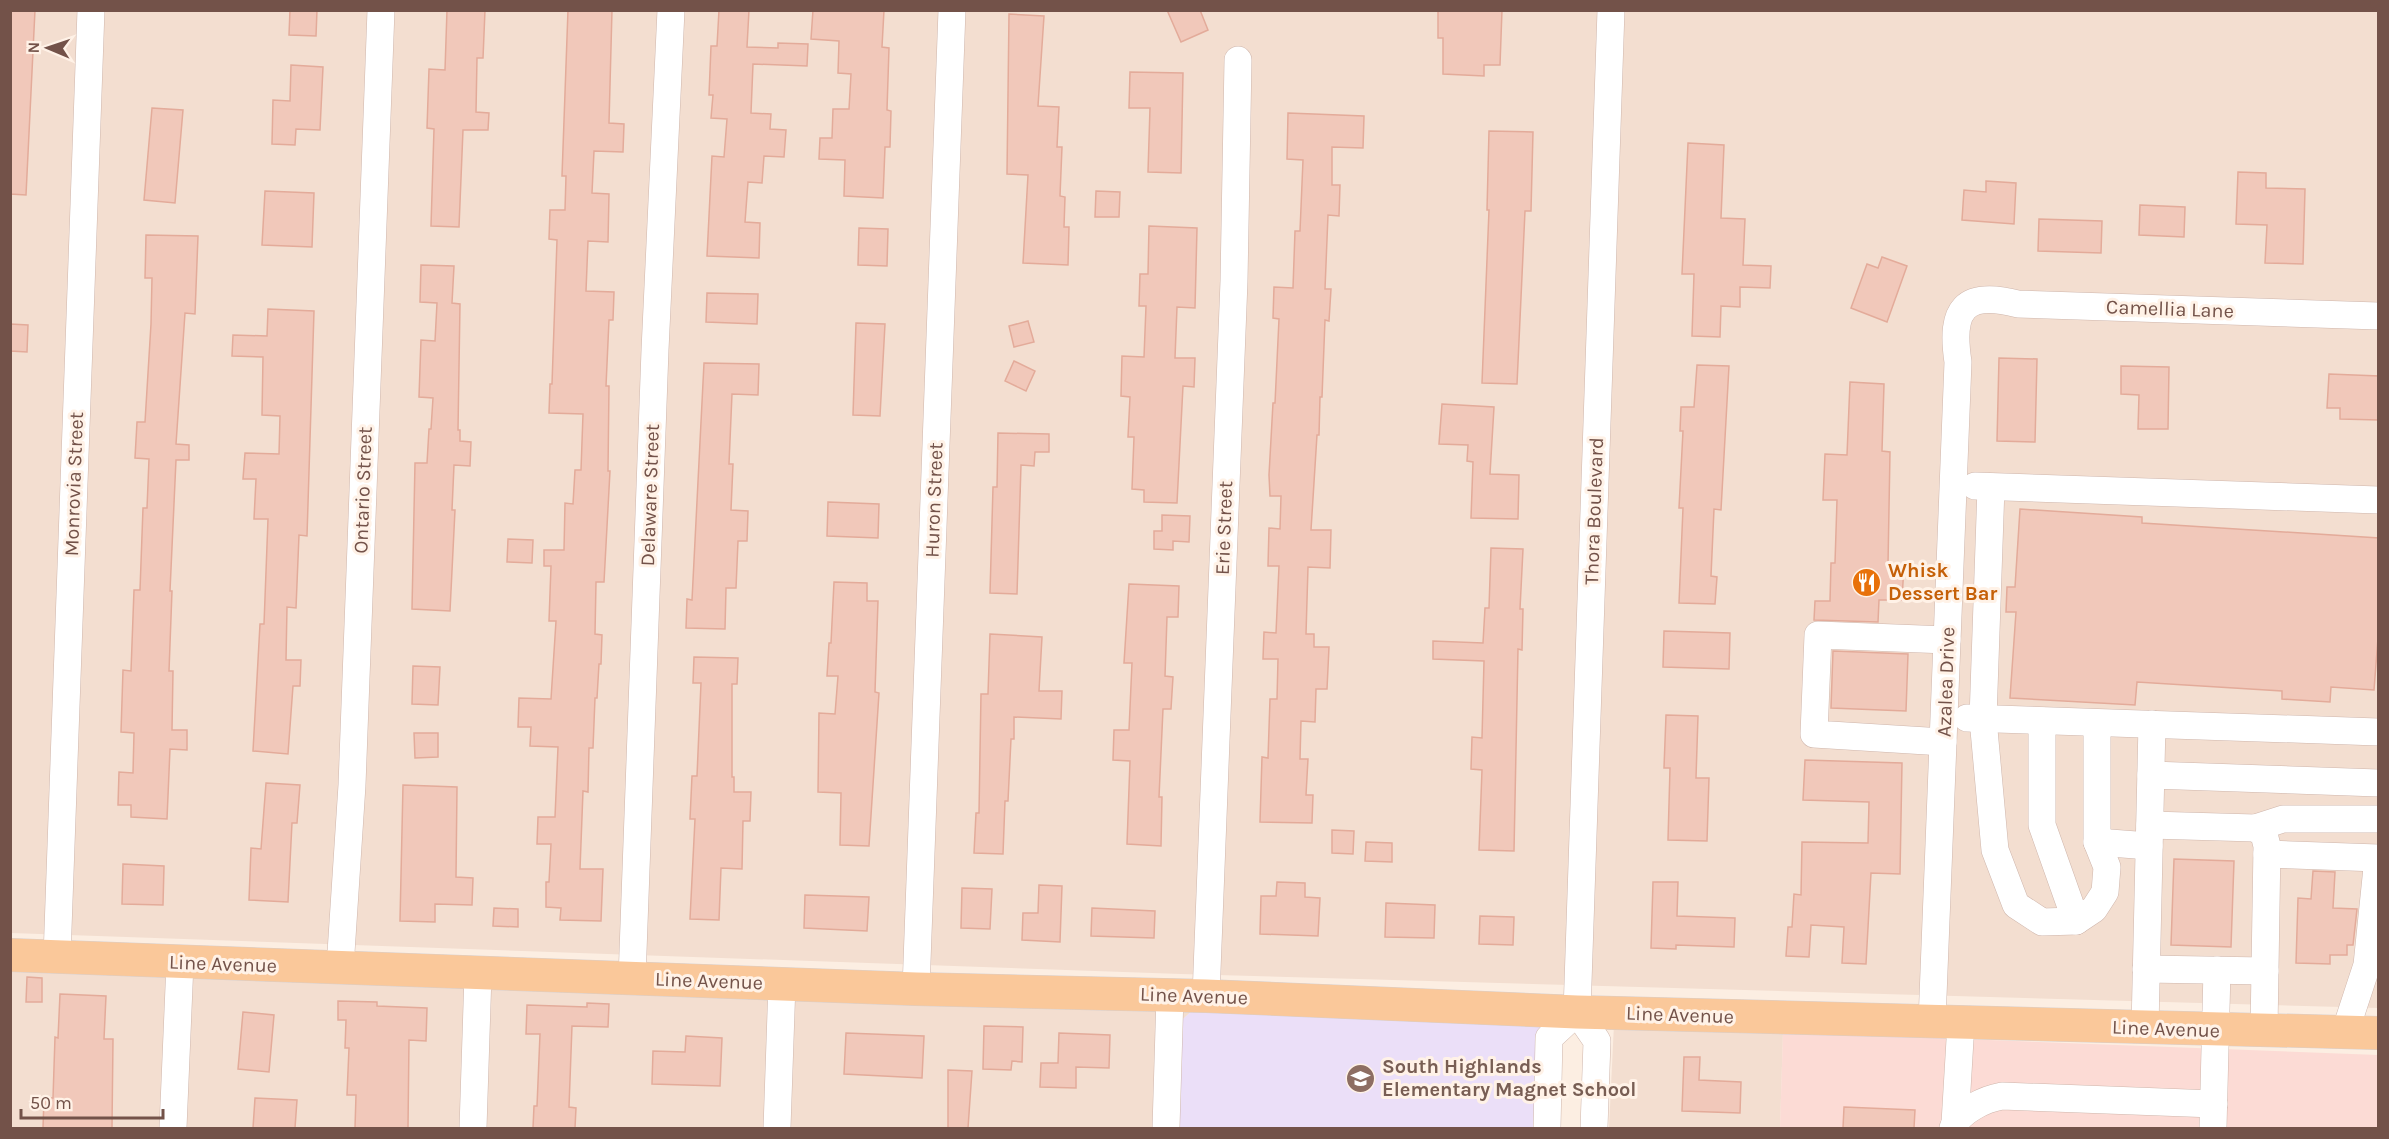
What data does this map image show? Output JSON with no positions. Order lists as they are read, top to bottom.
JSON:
{
  "streets": {
    "main road": ["Line Avenue"],
    "street": [
      "Camellia Lane",
      "Monrovia Street",
      "Ontario Street",
      "Delaware Street",
      "Huron Street",
      "Thora Boulevard",
      "Erie Street",
      "Azalea Drive"
    ]
  },
  "crossings": [
    ["Camellia Lane", "Azalea Drive"],
    ["Monrovia Street", "Line Avenue"],
    ["Ontario Street", "Line Avenue"],
    ["Delaware Street", "Line Avenue"],
    ["Huron Street", "Line Avenue"],
    ["Thora Boulevard", "Line Avenue"],
    ["Erie Street", "Line Avenue"],
    ["Azalea Drive", "Line Avenue"]
  ],
  "places": {
    "restaurant": ["Whisk Dessert Bar"],
    "school or university": ["South Highlands Elementary Magnet School"]
  },
  "scale_bar": "50 m",
  "north": "left"
}
